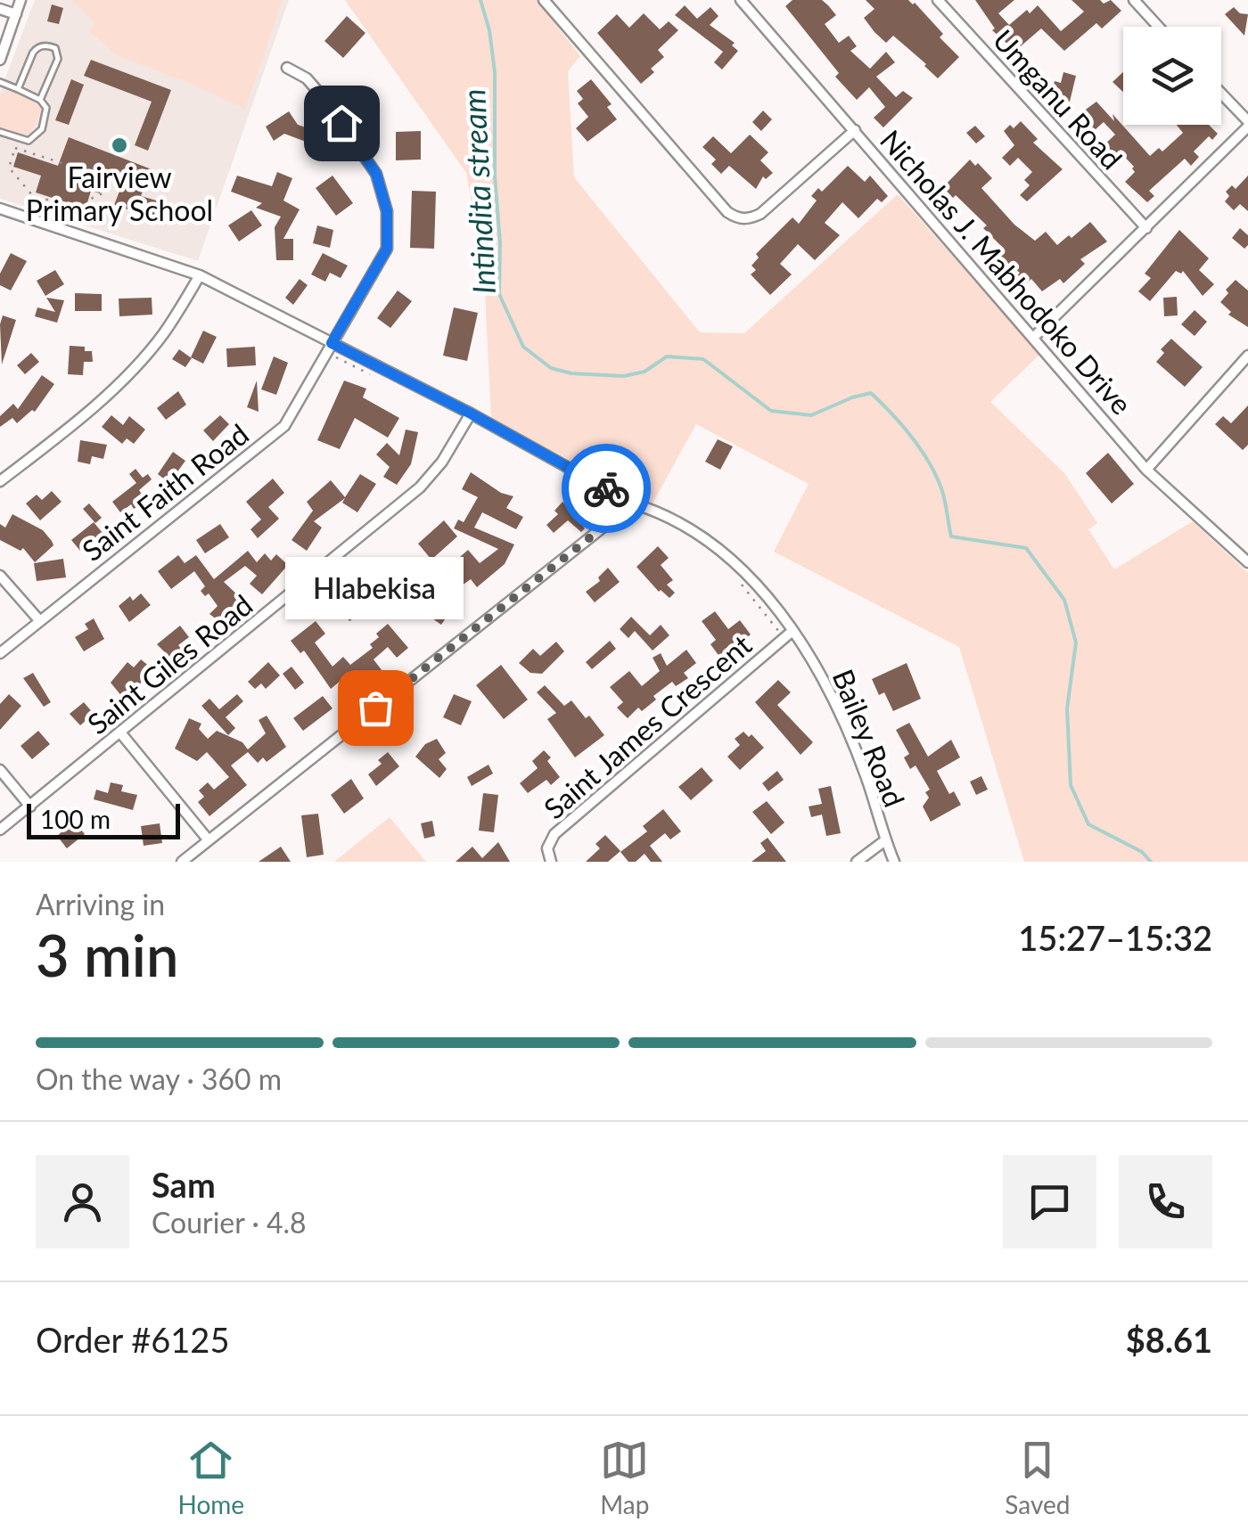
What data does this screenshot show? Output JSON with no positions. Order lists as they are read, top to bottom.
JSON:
{
  "streets": {
    "street": [
      "Umganu Road",
      "Nicholas J. Mabhodoko Drive",
      "Saint Faith Road",
      "Saint Giles Road",
      "Saint James Crescent",
      "Bailey Road"
    ]
  },
  "crossings": [
    ["Saint Faith Road", "Bailey Road"],
    ["Saint Giles Road", "Bailey Road"],
    ["Saint James Crescent", "Bailey Road"]
  ],
  "water": ["Intindita stream"],
  "places": ["Fairview Primary School", "Hlabekisa"],
  "scale_bar": "100 m",
  "page": {
    "bubble": "Hlabekisa",
    "scale": "100 m",
    "heading": ["3 min", "Arriving in", "15:27–15:32"],
    "panel": [
      "Sam",
      "Courier · 4.8",
      "Order #6125",
      "$8.61"
    ],
    "bar": "On the way · 360 m",
    "tabs": ["Home", "Map", "Saved"]
  }
}
